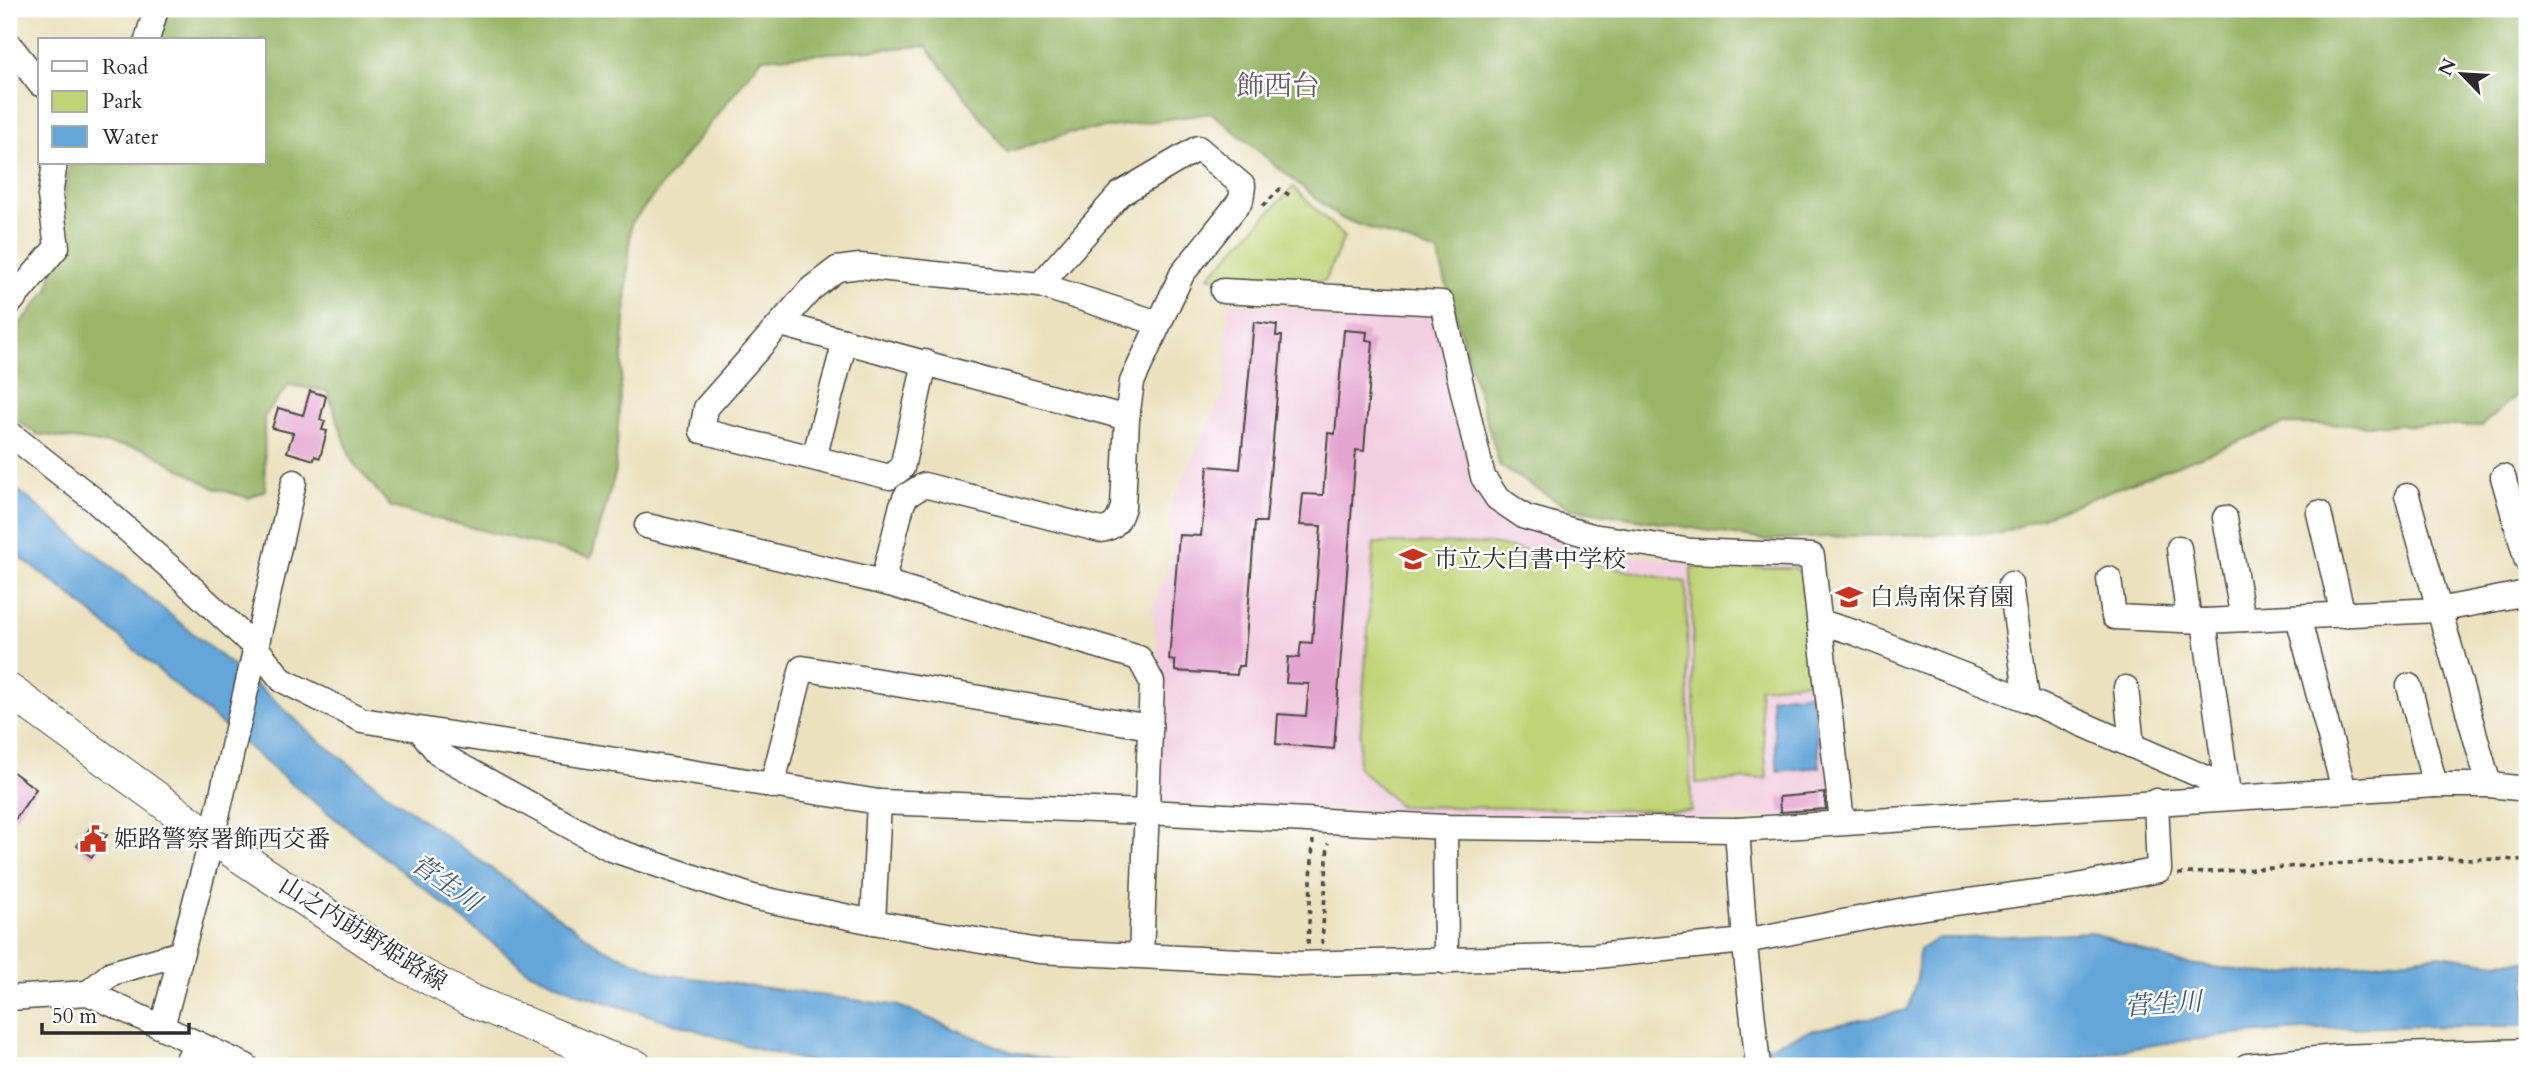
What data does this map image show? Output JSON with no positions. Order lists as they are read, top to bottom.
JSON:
{
  "streets": {
    "main road": ["山之内莇野姫路線"]
  },
  "districts": ["飾西台"],
  "water": ["菅生川"],
  "places": {
    "school or university": ["市立大白書中学校", "白鳥南保育園"],
    "public building": ["姫路警察署飾西交番"]
  },
  "legend": ["Road", "Park", "Water"],
  "scale_bar": "50 m",
  "north": "top left"
}
